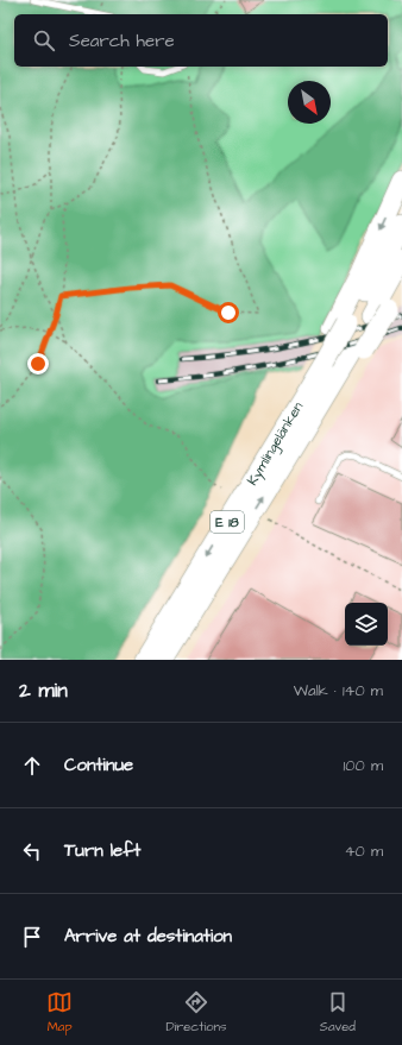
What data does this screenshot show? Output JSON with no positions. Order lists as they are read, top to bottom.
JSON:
{
  "streets": {
    "highway": ["Kymlingelänken", "E 18"]
  },
  "north": "bottom right",
  "page": {
    "search": "Search here",
    "heading": ["2 min", "Walk · 140 m"],
    "list": [
      ["Continue", "100 m"],
      ["Turn left", "40 m"],
      "Arrive at destination"
    ],
    "nav": ["Map", "Directions", "Saved"]
  }
}
